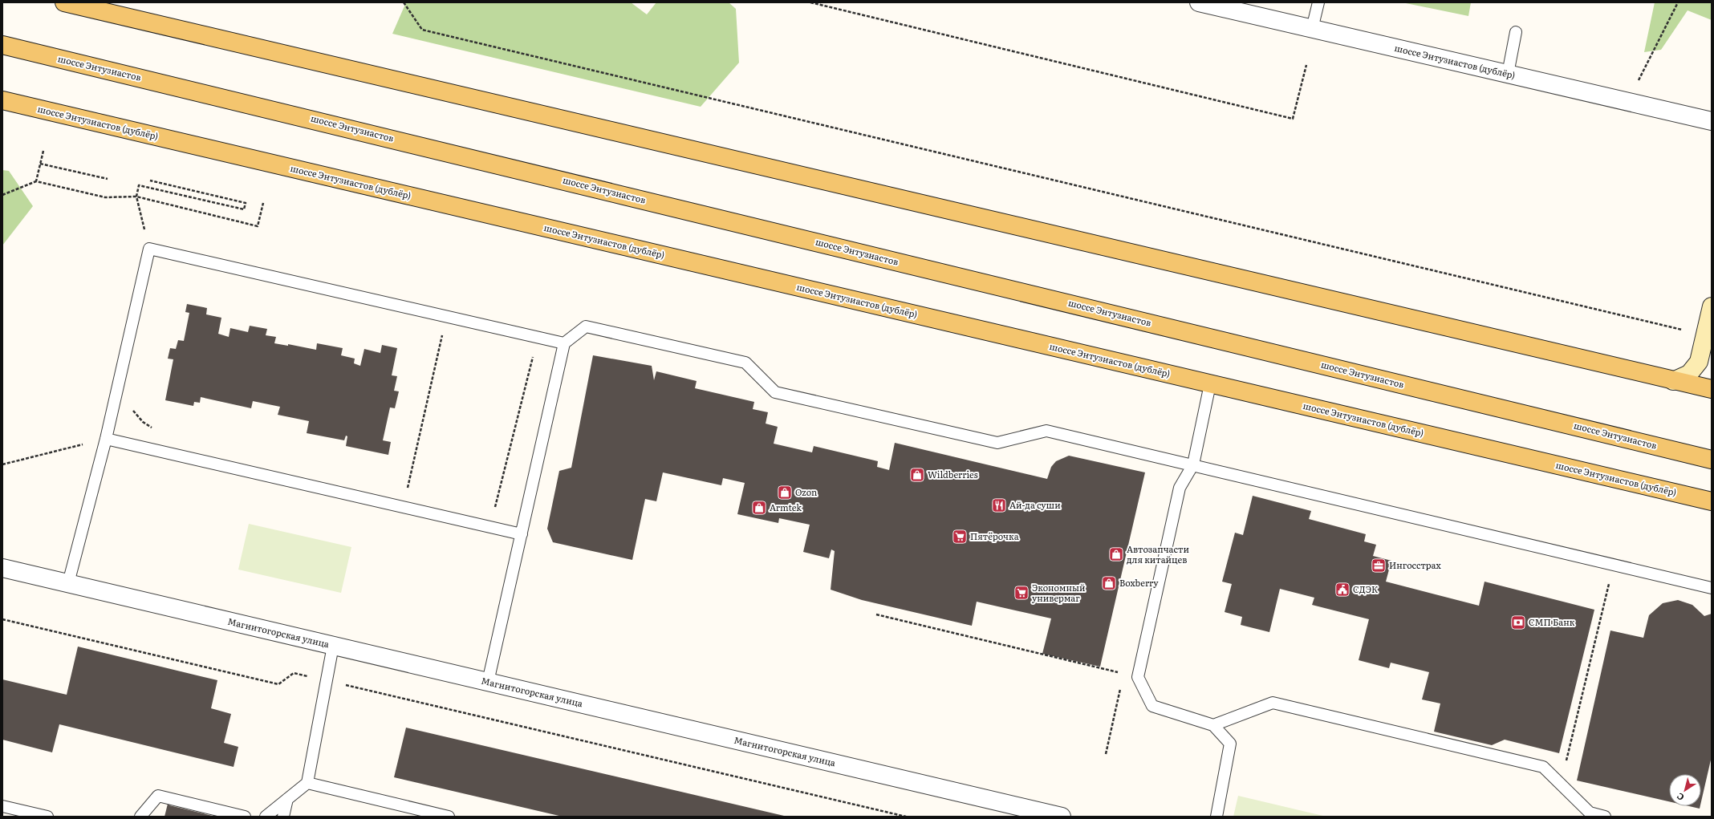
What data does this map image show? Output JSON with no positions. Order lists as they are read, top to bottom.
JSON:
{
  "streets": {
    "main road": ["шоссе Энтузиастов (дублёр)", "шоссе Энтузиастов"],
    "street": ["Магнитогорская улица"]
  },
  "places": {
    "shop": [
      "Wildberries",
      "Ozon",
      "Armtek",
      "Автозапчасти для китайцев",
      "Boxberry"
    ],
    "restaurant": ["Ай-да суши"],
    "supermarket": ["Пятёрочка", "Экономный универмаг"],
    "office": ["Ингосстрах"],
    "public building": ["СДЭК"],
    "bank": ["СМП Банк"]
  },
  "north": "bottom left"
}
